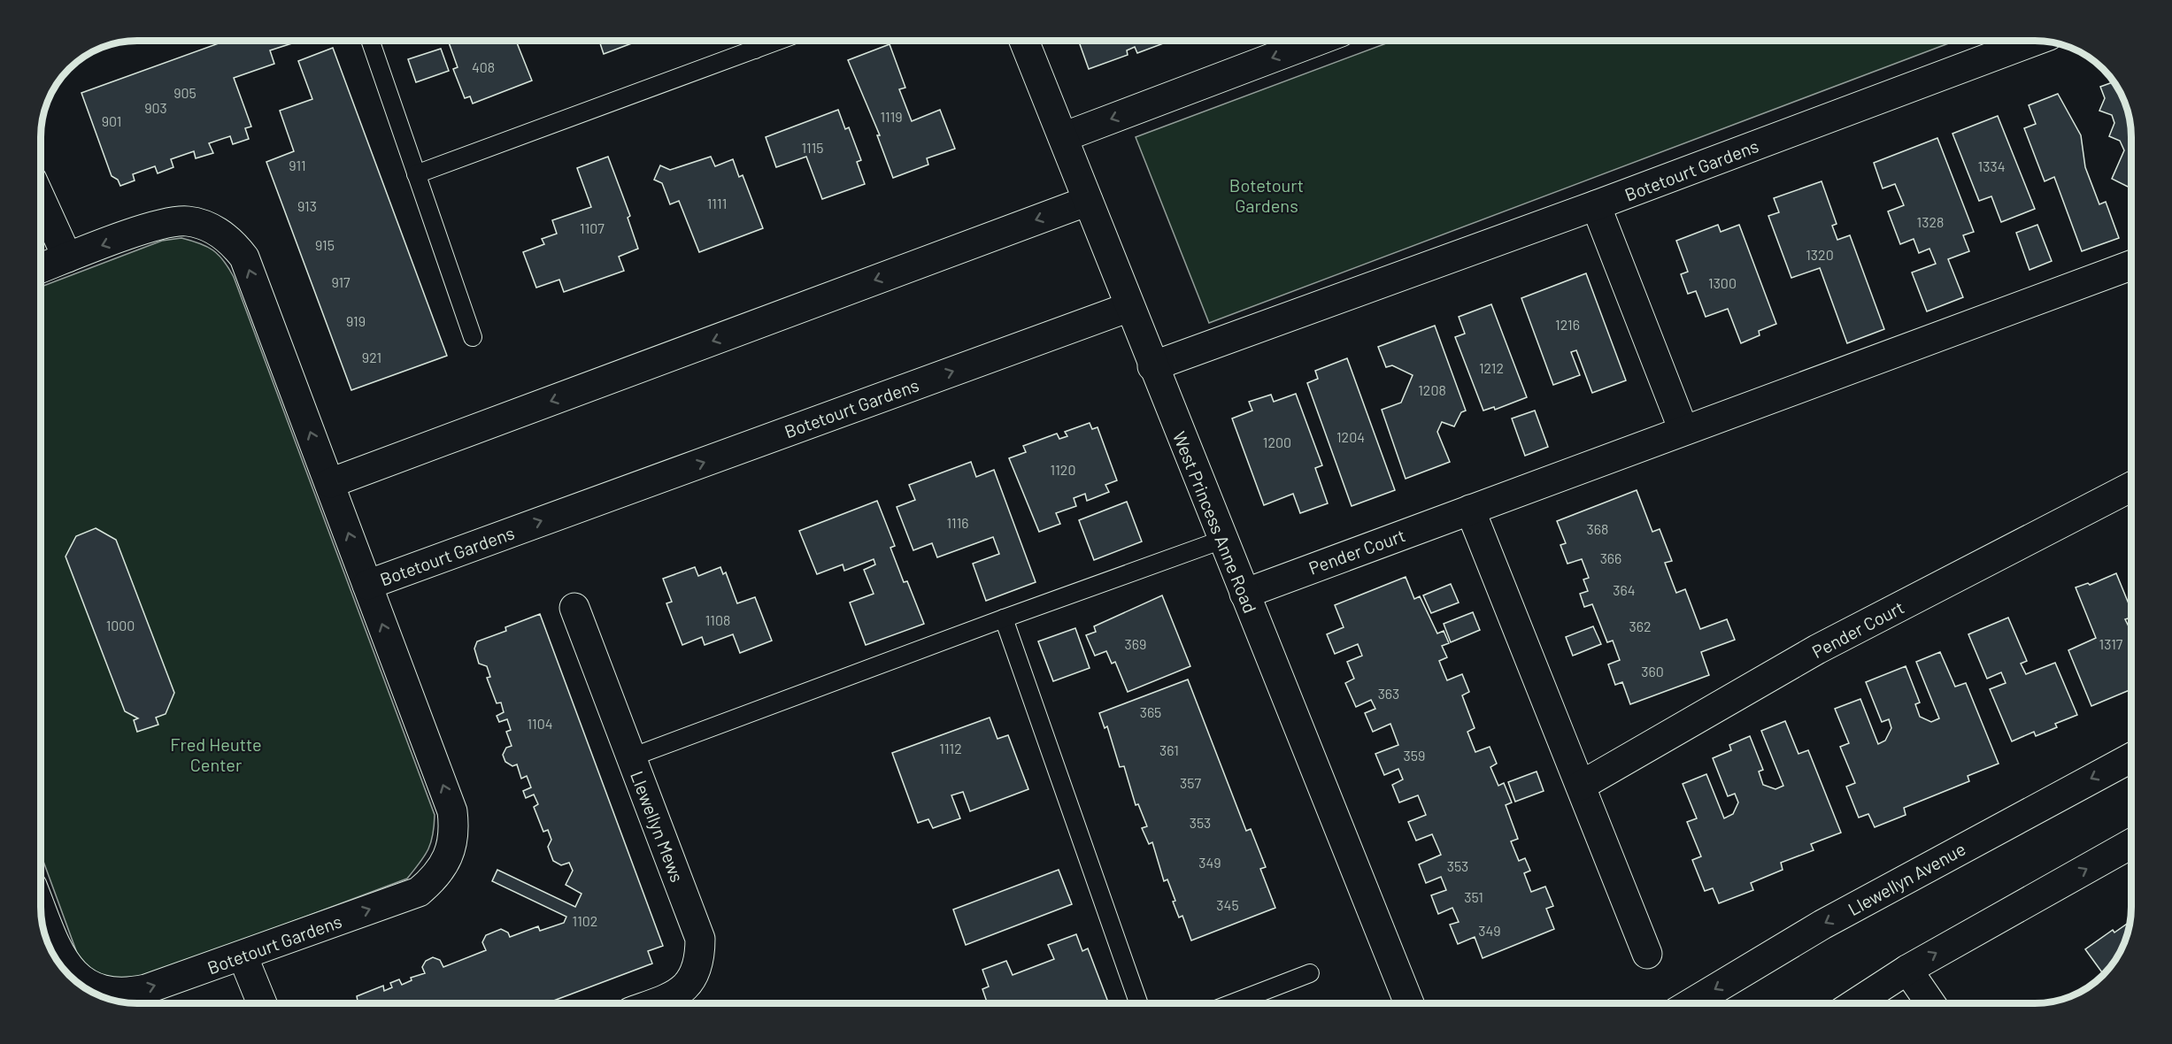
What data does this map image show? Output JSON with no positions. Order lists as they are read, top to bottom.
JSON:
{
  "streets": {
    "street": [
      "Botetourt Gardens",
      "West Princess Anne Road",
      "Pender Court",
      "Llewellyn Mews",
      "Llewellyn Avenue"
    ]
  },
  "crossings": [
    ["Botetourt Gardens", "West Princess Anne Road"],
    ["West Princess Anne Road", "Pender Court"]
  ],
  "parks": ["Botetourt Gardens", "Fred Heutte Center"],
  "house_numbers": [
    "408",
    "905",
    "903",
    "1119",
    "901",
    "1115",
    "911",
    "1334",
    "1111",
    "913",
    "1328",
    "1107",
    "915",
    "1320",
    "917",
    "1300",
    "919",
    "1216",
    "921",
    "1212",
    "1208",
    "1204",
    "1200",
    "1120",
    "1116",
    "368",
    "366",
    "364",
    "1108",
    "1000",
    "362",
    "369",
    "1317",
    "360",
    "363",
    "365",
    "1104",
    "1112",
    "361",
    "359",
    "357",
    "353",
    "349",
    "353",
    "351",
    "345",
    "1102",
    "349"
  ]
}
